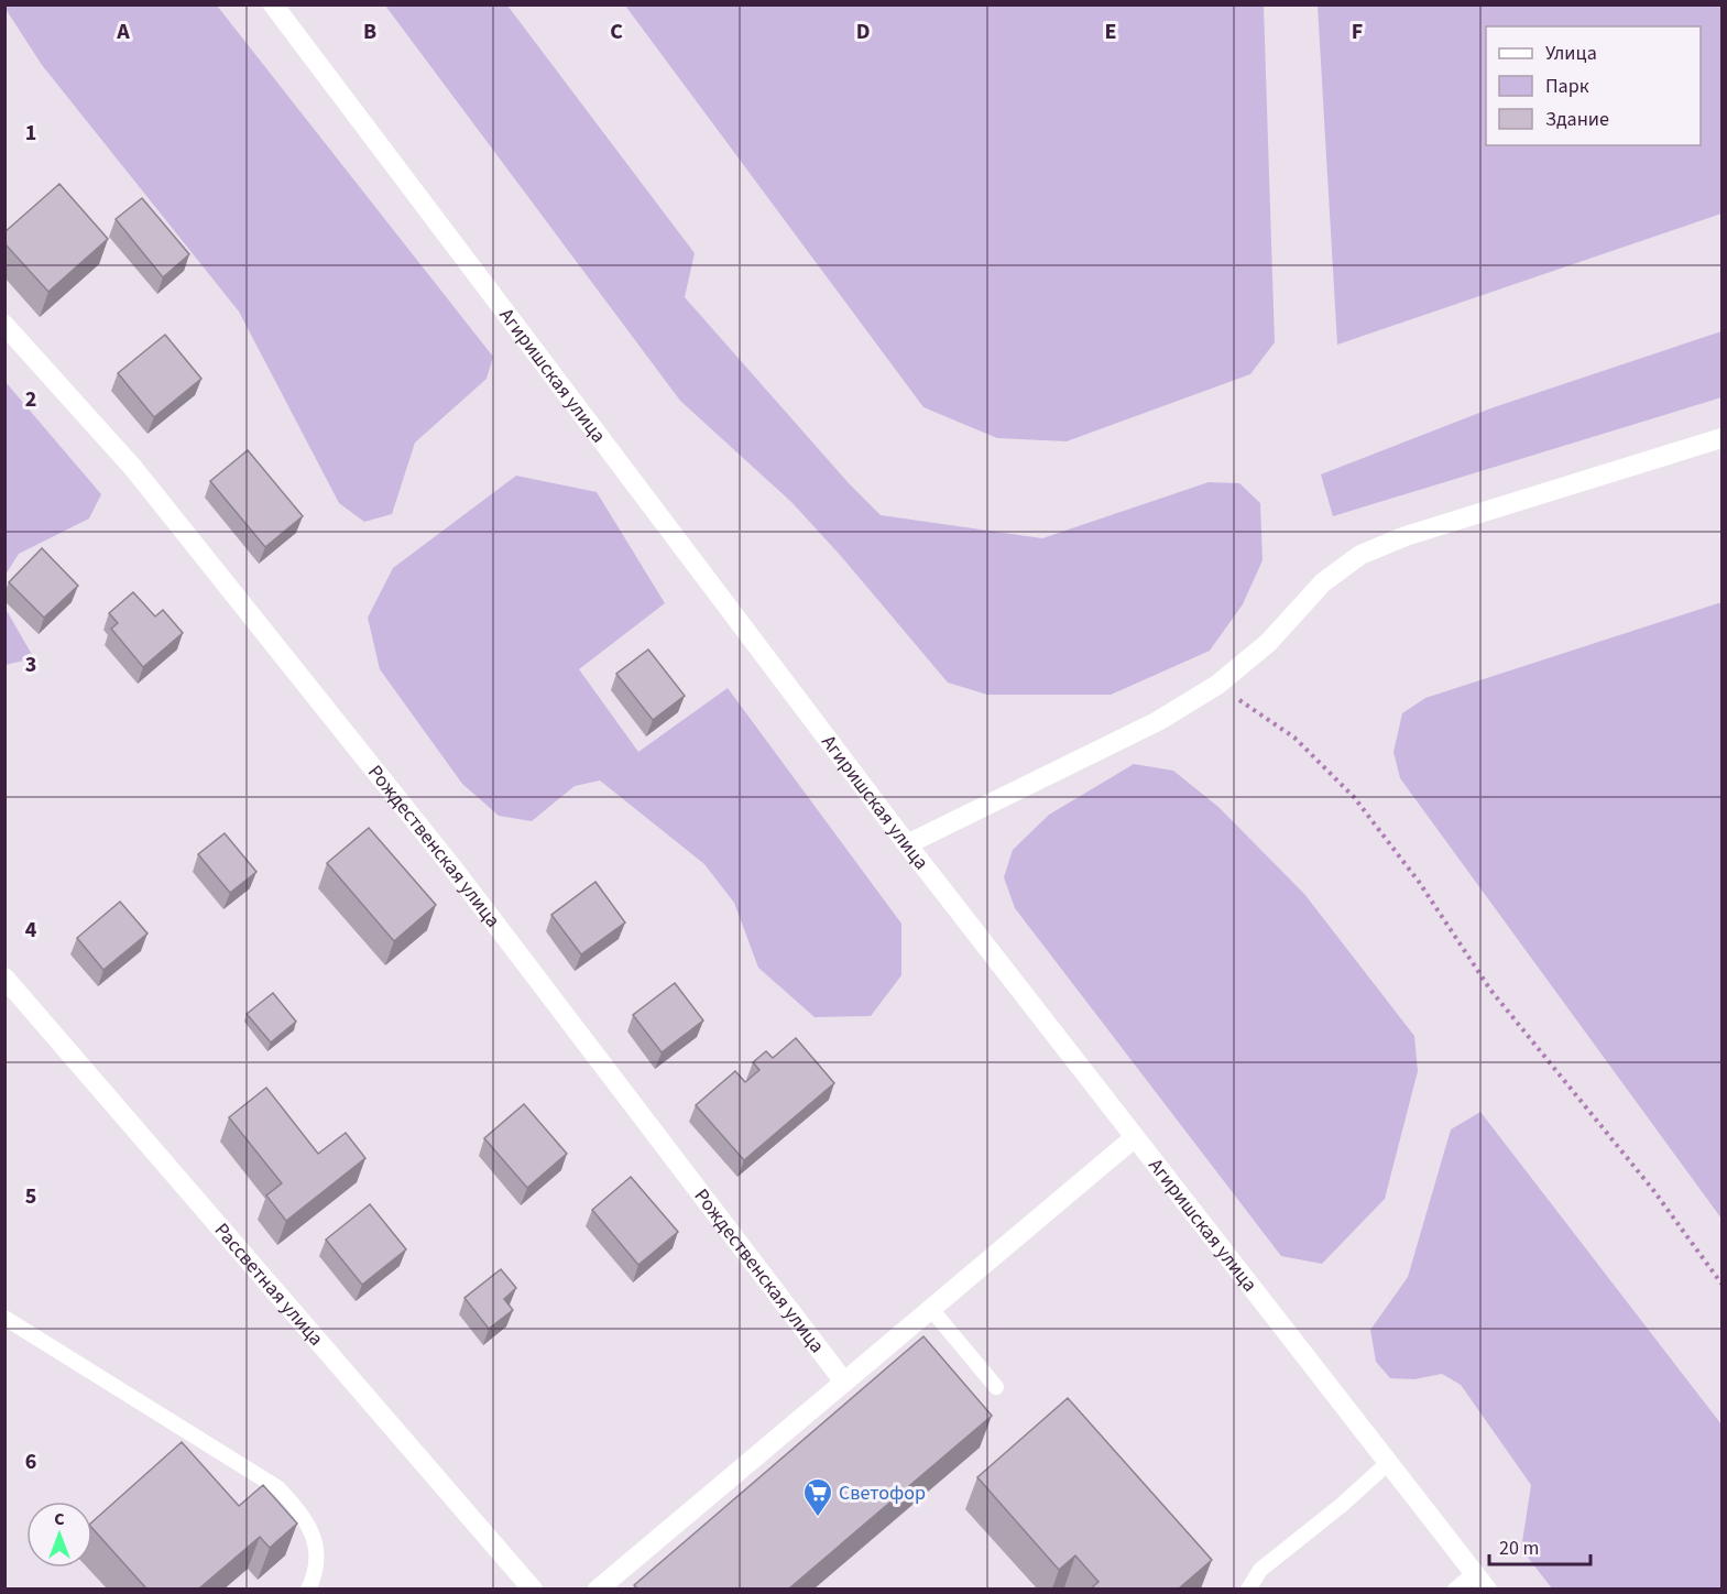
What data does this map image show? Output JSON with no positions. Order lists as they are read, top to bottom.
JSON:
{
  "streets": {
    "street": ["Агиришская улица", "Рождественская улица", "Рассветная улица"]
  },
  "places": {
    "supermarket": ["Светофор"]
  },
  "legend": ["Улица", "Парк", "Здание"],
  "scale_bar": "20 m",
  "north": "top",
  "grid": {
    "columns": [
      "A",
      "B",
      "C",
      "D",
      "E",
      "F"
    ],
    "rows": [
      "1",
      "2",
      "3",
      "4",
      "5",
      "6"
    ]
  }
}
